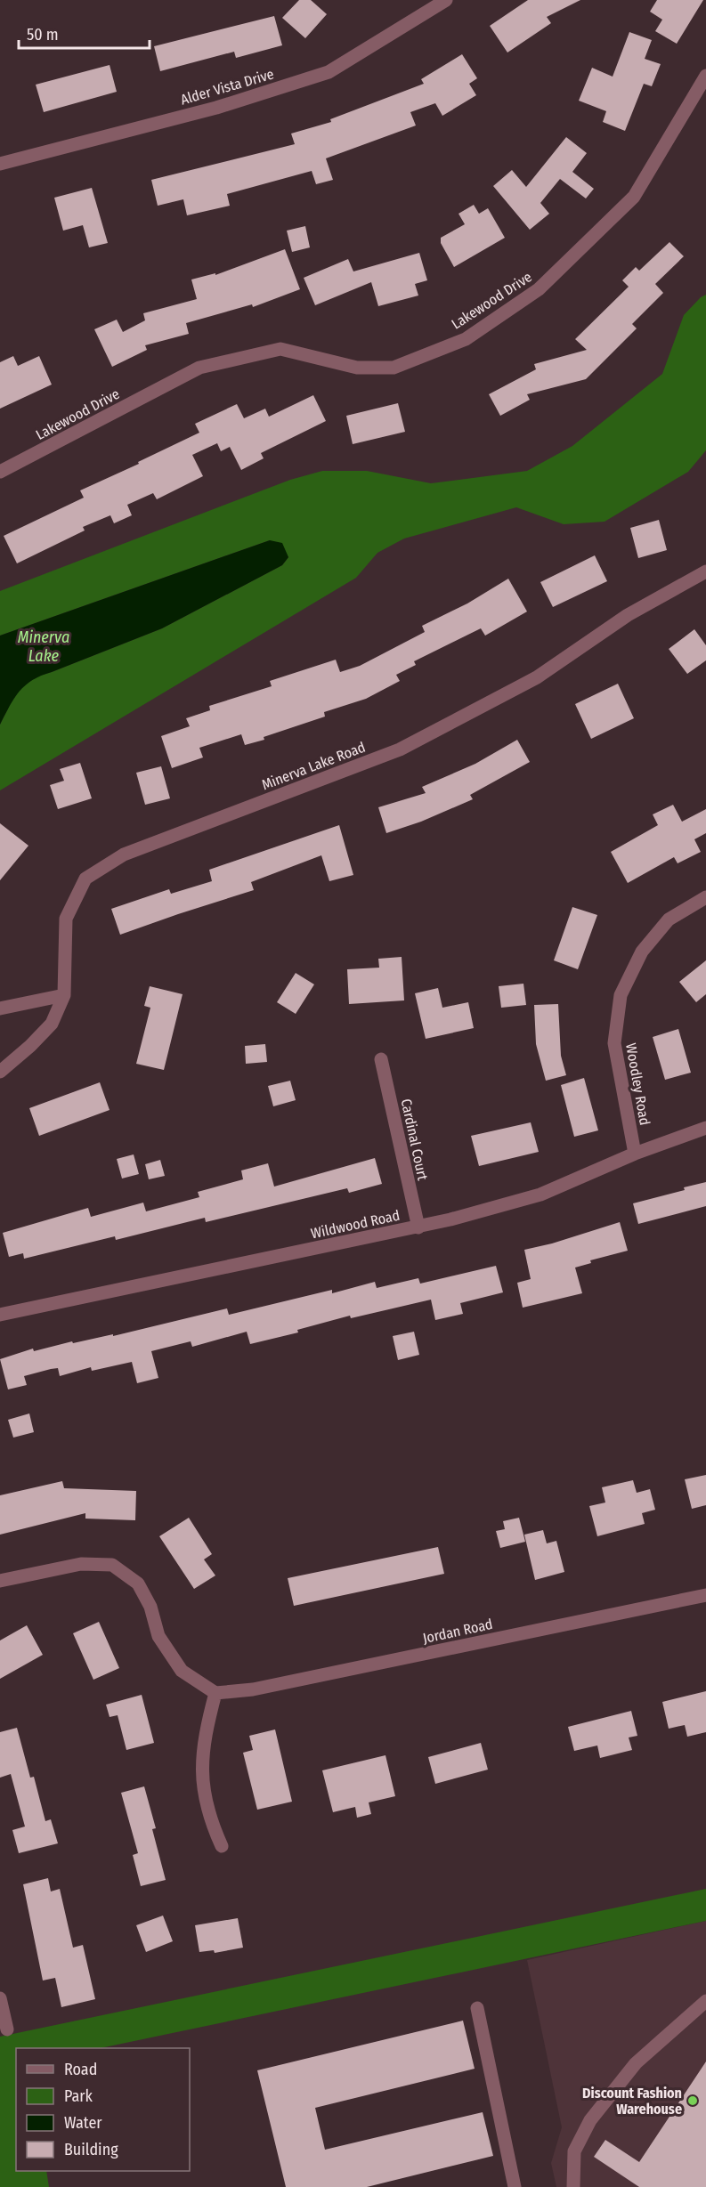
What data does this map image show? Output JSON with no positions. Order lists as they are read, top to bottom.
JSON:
{
  "streets": {
    "street": [
      "Alder Vista Drive",
      "Lakewood Drive",
      "Minerva Lake Road",
      "Woodley Road",
      "Cardinal Court",
      "Wildwood Road",
      "Jordan Road"
    ]
  },
  "crossings": [
    ["Woodley Road", "Wildwood Road"],
    ["Cardinal Court", "Wildwood Road"]
  ],
  "water": ["Minerva Lake"],
  "places": ["Discount Fashion Warehouse"],
  "legend": [
    "Road",
    "Park",
    "Water",
    "Building"
  ],
  "scale_bar": "50 m"
}
